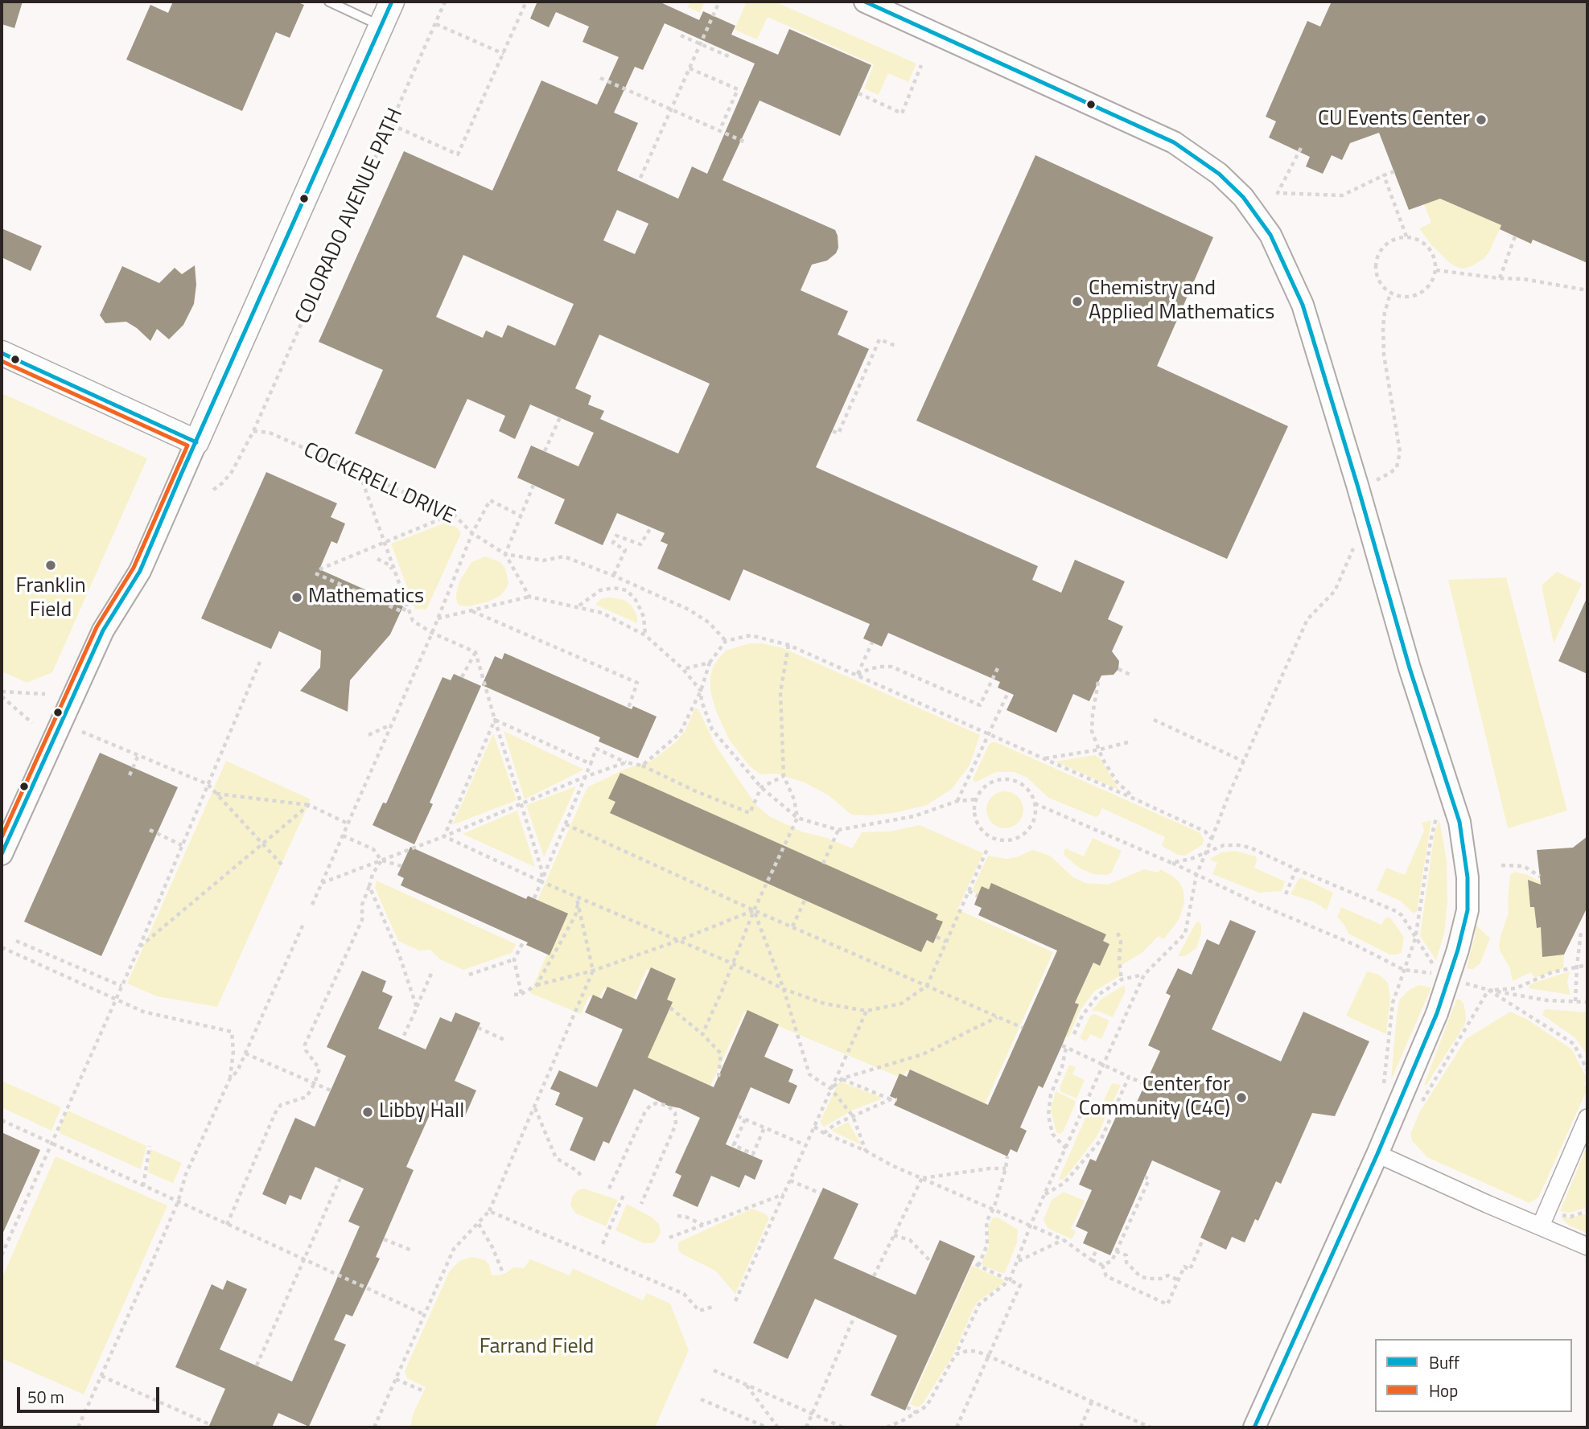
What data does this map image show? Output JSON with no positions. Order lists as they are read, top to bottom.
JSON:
{
  "streets": {
    "path": ["COLORADO AVENUE PATH", "COCKERELL DRIVE"]
  },
  "crossings": [
    ["COLORADO AVENUE PATH", "COCKERELL DRIVE"]
  ],
  "parks": ["Farrand Field"],
  "places": [
    "CU Events Center",
    "Chemistry and Applied Mathematics",
    "Franklin Field",
    "Mathematics",
    "Center for Community (C4C)",
    "Libby Hall"
  ],
  "lines": ["transit line Buff", "transit line Hop"],
  "legend": ["Buff", "Hop"],
  "scale_bar": "50 m"
}
